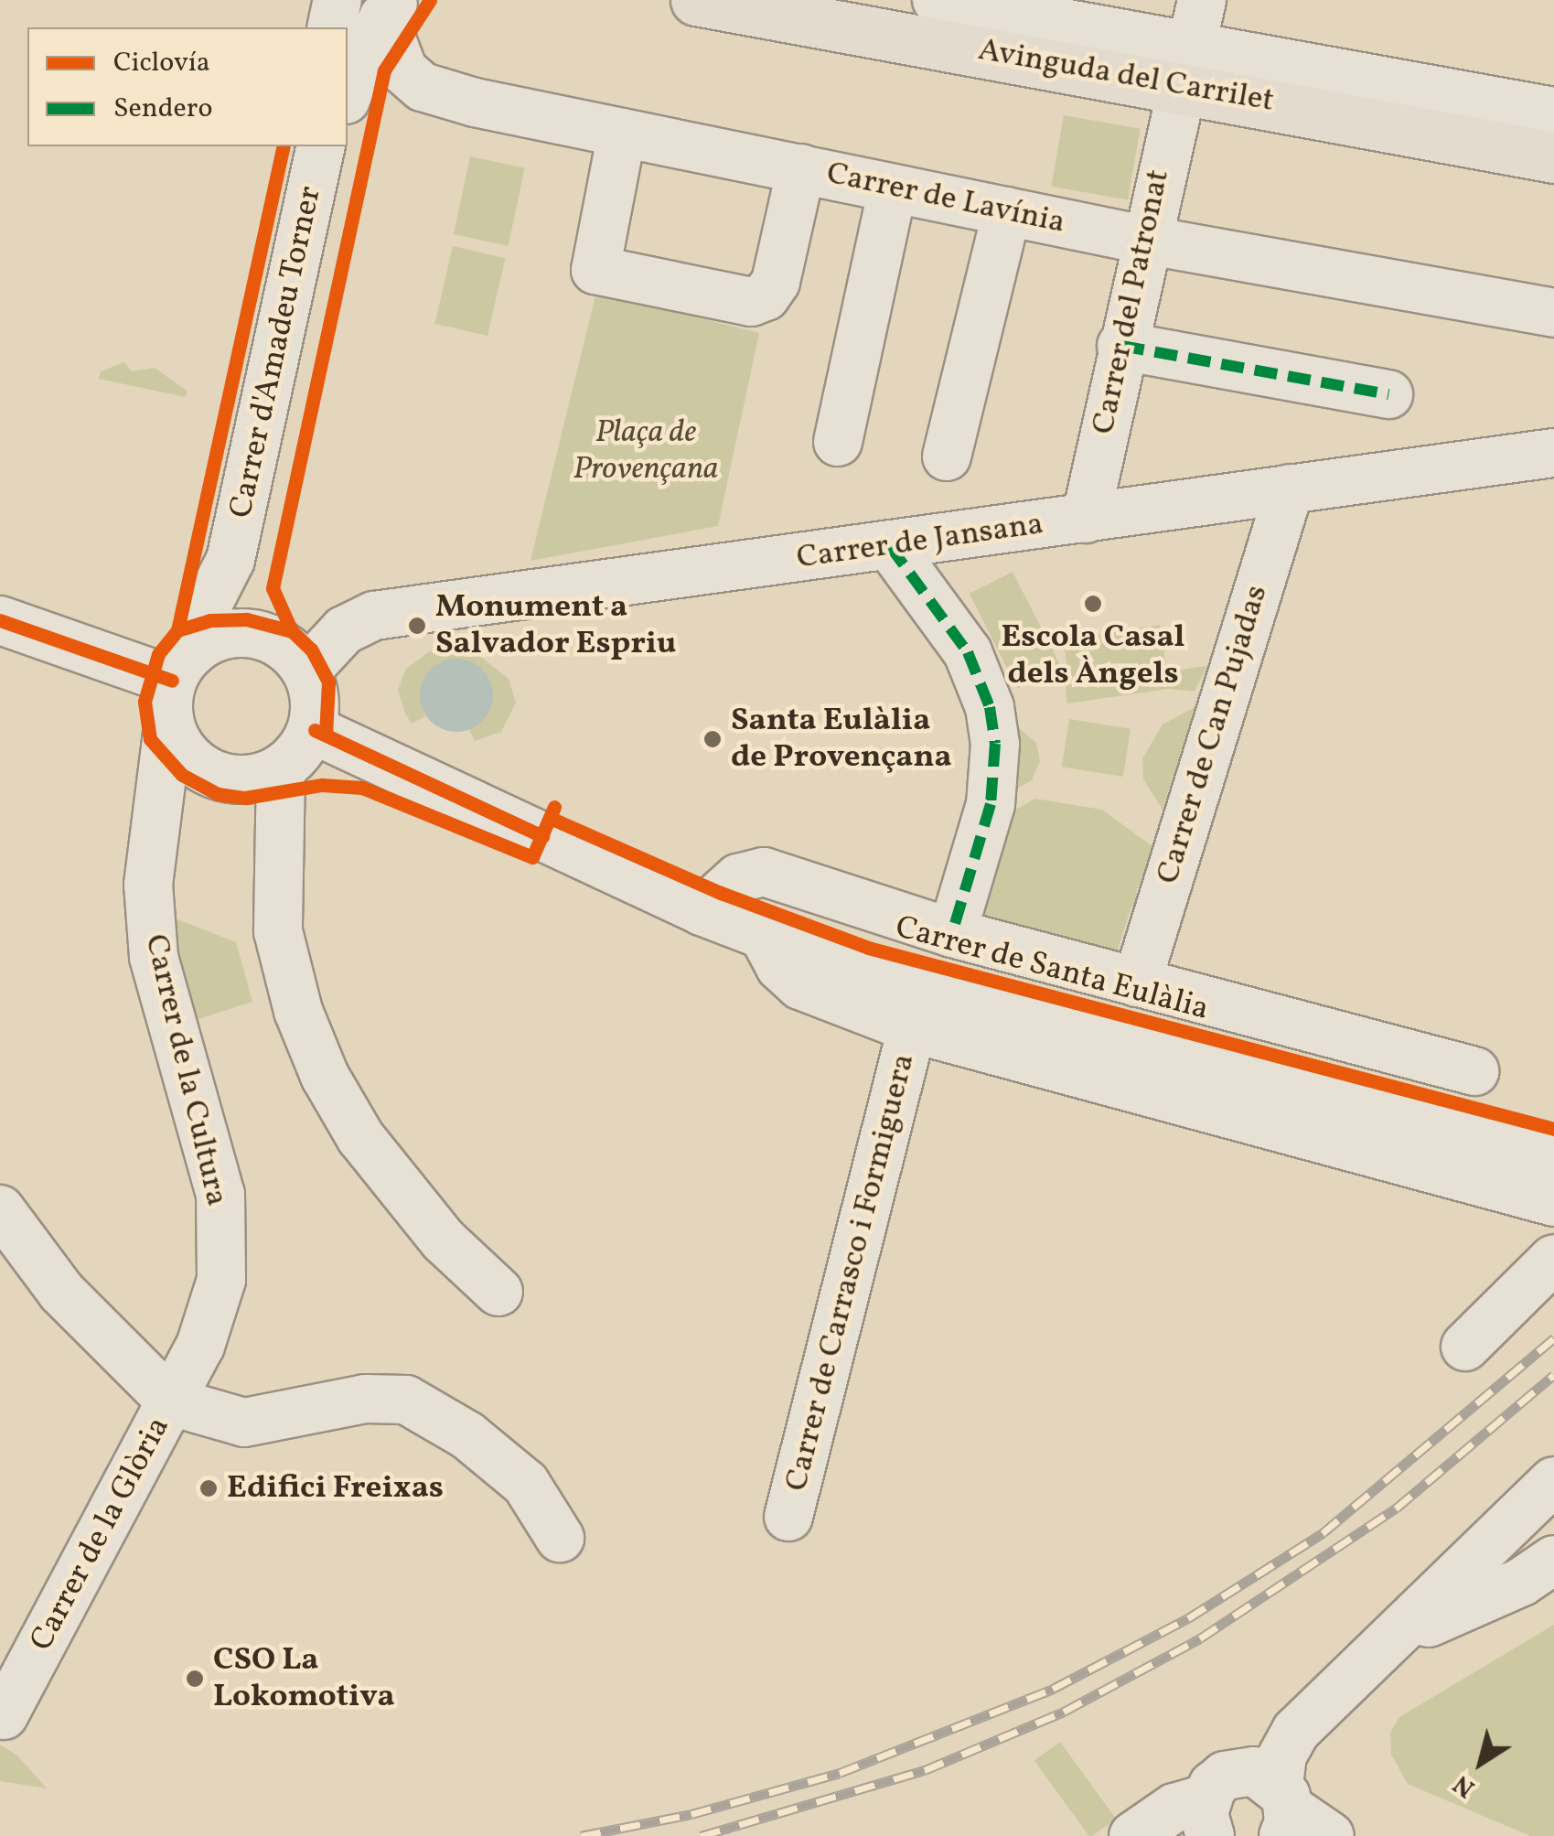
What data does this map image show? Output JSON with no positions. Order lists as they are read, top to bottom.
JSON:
{
  "streets": {
    "main road": ["Avinguda del Carrilet"],
    "street": [
      "Carrer de Lavínia",
      "Carrer del Patronat",
      "Carrer d'Amadeu Torner",
      "Carrer de Jansana",
      "Carrer de Can Pujadas",
      "Carrer de Santa Eulàlia",
      "Carrer de la Cultura",
      "Carrer de Carrasco i Formiguera",
      "Carrer de la Glòria"
    ]
  },
  "crossings": [
    ["Avinguda del Carrilet", "Carrer del Patronat"],
    ["Carrer de Lavínia", "Carrer del Patronat"],
    ["Carrer del Patronat", "Carrer de Jansana"],
    ["Carrer d'Amadeu Torner", "Carrer de Jansana"],
    ["Carrer d'Amadeu Torner", "Carrer de Santa Eulàlia"],
    ["Carrer d'Amadeu Torner", "Carrer de la Cultura"],
    ["Carrer de Jansana", "Carrer de Can Pujadas"],
    ["Carrer de Jansana", "Carrer de Santa Eulàlia"],
    ["Carrer de Jansana", "Carrer de la Cultura"],
    ["Carrer de Can Pujadas", "Carrer de Santa Eulàlia"],
    ["Carrer de Santa Eulàlia", "Carrer de la Cultura"],
    ["Carrer de la Cultura", "Carrer de la Glòria"]
  ],
  "parks": ["Plaça de Provençana"],
  "places": [
    "Escola Casal dels Àngels",
    "Monument a Salvador Espriu",
    "Santa Eulàlia de Provençana",
    "Edifici Freixas",
    "CSO La Lokomotiva"
  ],
  "legend": ["Ciclovía", "Sendero"],
  "north": "bottom left"
}
